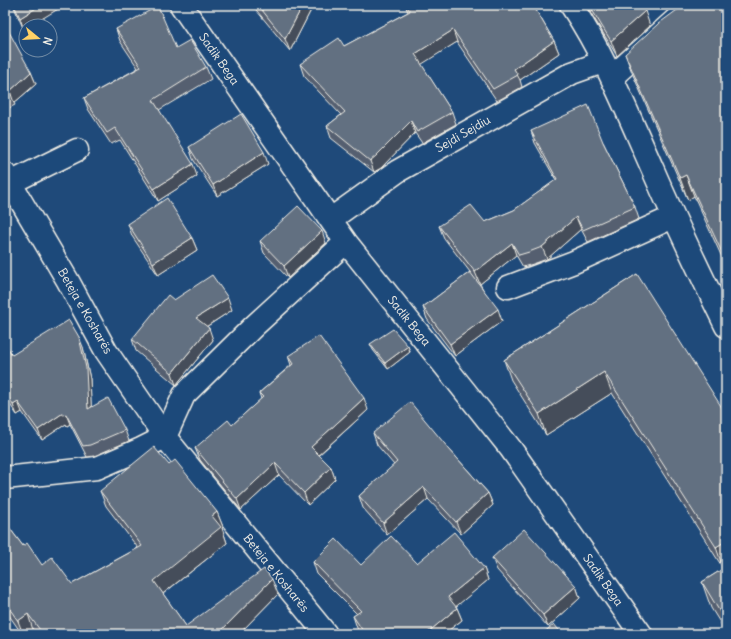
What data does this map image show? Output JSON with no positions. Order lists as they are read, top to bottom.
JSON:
{
  "streets": {
    "street": ["Sadik Bega", "Sejdi Sejdiu", "Beteja e Kosharës"]
  },
  "crossings": [
    ["Sadik Bega", "Sejdi Sejdiu"]
  ],
  "north": "right"
}
